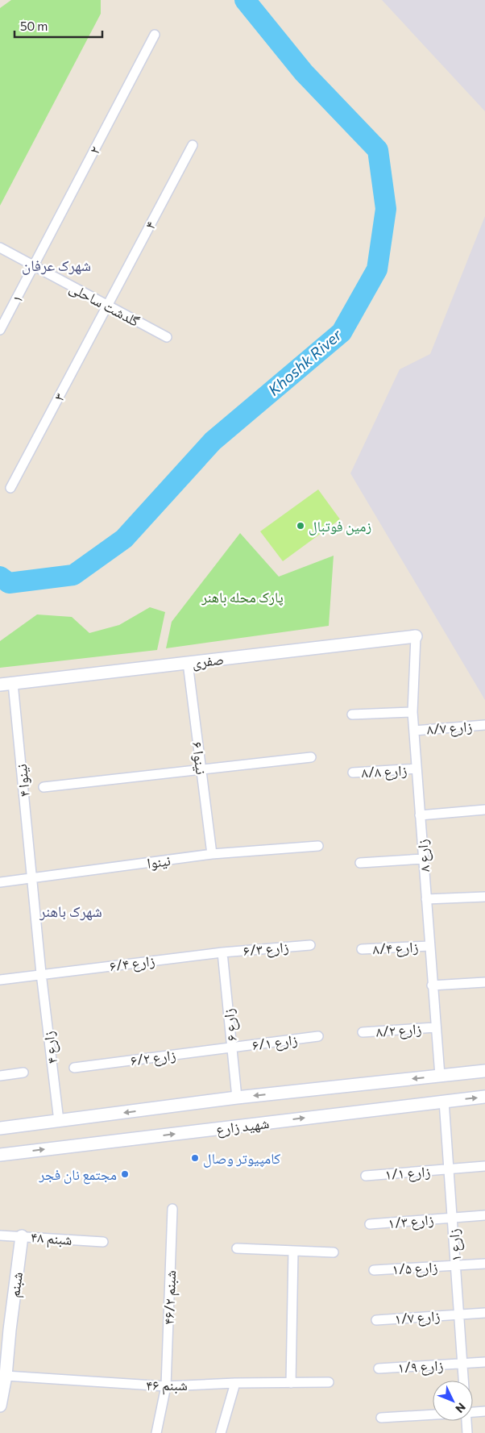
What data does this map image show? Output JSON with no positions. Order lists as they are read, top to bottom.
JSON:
{
  "streets": {
    "street": [
      "۲",
      "۴",
      "۱",
      "گلدشت ساحلی",
      "۳",
      "صفری",
      "۸/۷ زارع",
      "۶ نینوا",
      "۸/۸ زارع",
      "۴ نینوا",
      "۸ زارع",
      "نینوا",
      "۸/۴ زارع",
      "۶/۳ زارع",
      "۶/۴ زارع",
      "۶ زارع",
      "۸/۲ زارع",
      "۶/۱ زارع",
      "۴ زارع",
      "۶/۲ زارع",
      "شهید زارع",
      "۱/۱ زارع",
      "۱/۳ زارع",
      "۴۸ شبنم",
      "۱ زارع",
      "۱/۵ زارع",
      "شبنم",
      "۴۶/۲ شبنم",
      "۱/۷ زارع",
      "۱/۹ زارع",
      "۴۶ شبنم"
    ]
  },
  "crossings": [
    ["۲", "۱"],
    ["۲", "گلدشت ساحلی"],
    ["۴", "گلدشت ساحلی"],
    ["۴", "۳"],
    ["۱", "گلدشت ساحلی"],
    ["گلدشت ساحلی", "۳"],
    ["صفری", "۶ نینوا"],
    ["صفری", "۴ نینوا"],
    ["صفری", "۸ زارع"],
    ["۸/۷ زارع", "۸ زارع"],
    ["۶ نینوا", "نینوا"],
    ["۸/۸ زارع", "۸ زارع"],
    ["۴ نینوا", "نینوا"],
    ["۴ نینوا", "۶/۴ زارع"],
    ["۴ نینوا", "۴ زارع"],
    ["۸ زارع", "۸/۴ زارع"],
    ["۸ زارع", "۸/۲ زارع"],
    ["۸ زارع", "شهید زارع"],
    ["۶/۳ زارع", "۶/۴ زارع"],
    ["۶/۳ زارع", "۶ زارع"],
    ["۶/۴ زارع", "۶ زارع"],
    ["۶/۴ زارع", "۴ زارع"],
    ["۶ زارع", "۶/۱ زارع"],
    ["۶ زارع", "۶/۲ زارع"],
    ["۶ زارع", "شهید زارع"],
    ["۶/۱ زارع", "۶/۲ زارع"],
    ["۴ زارع", "شهید زارع"],
    ["شهید زارع", "۱ زارع"],
    ["۱/۱ زارع", "۱ زارع"],
    ["۱/۳ زارع", "۱ زارع"],
    ["۴۸ شبنم", "شبنم"],
    ["۱ زارع", "۱/۵ زارع"],
    ["۱ زارع", "۱/۷ زارع"],
    ["۱ زارع", "۱/۹ زارع"],
    ["شبنم", "۴۶ شبنم"],
    ["۴۶/۲ شبنم", "۴۶ شبنم"]
  ],
  "districts": ["شهرک عرفان", "شهرک باهنر"],
  "water": ["Khoshk River"],
  "parks": ["پارک محله باهنر"],
  "places": ["زمین فوتبال", "کامپیوتر وصال", "مجتمع نان فجر"],
  "scale_bar": "50 m",
  "north": "bottom right"
}
